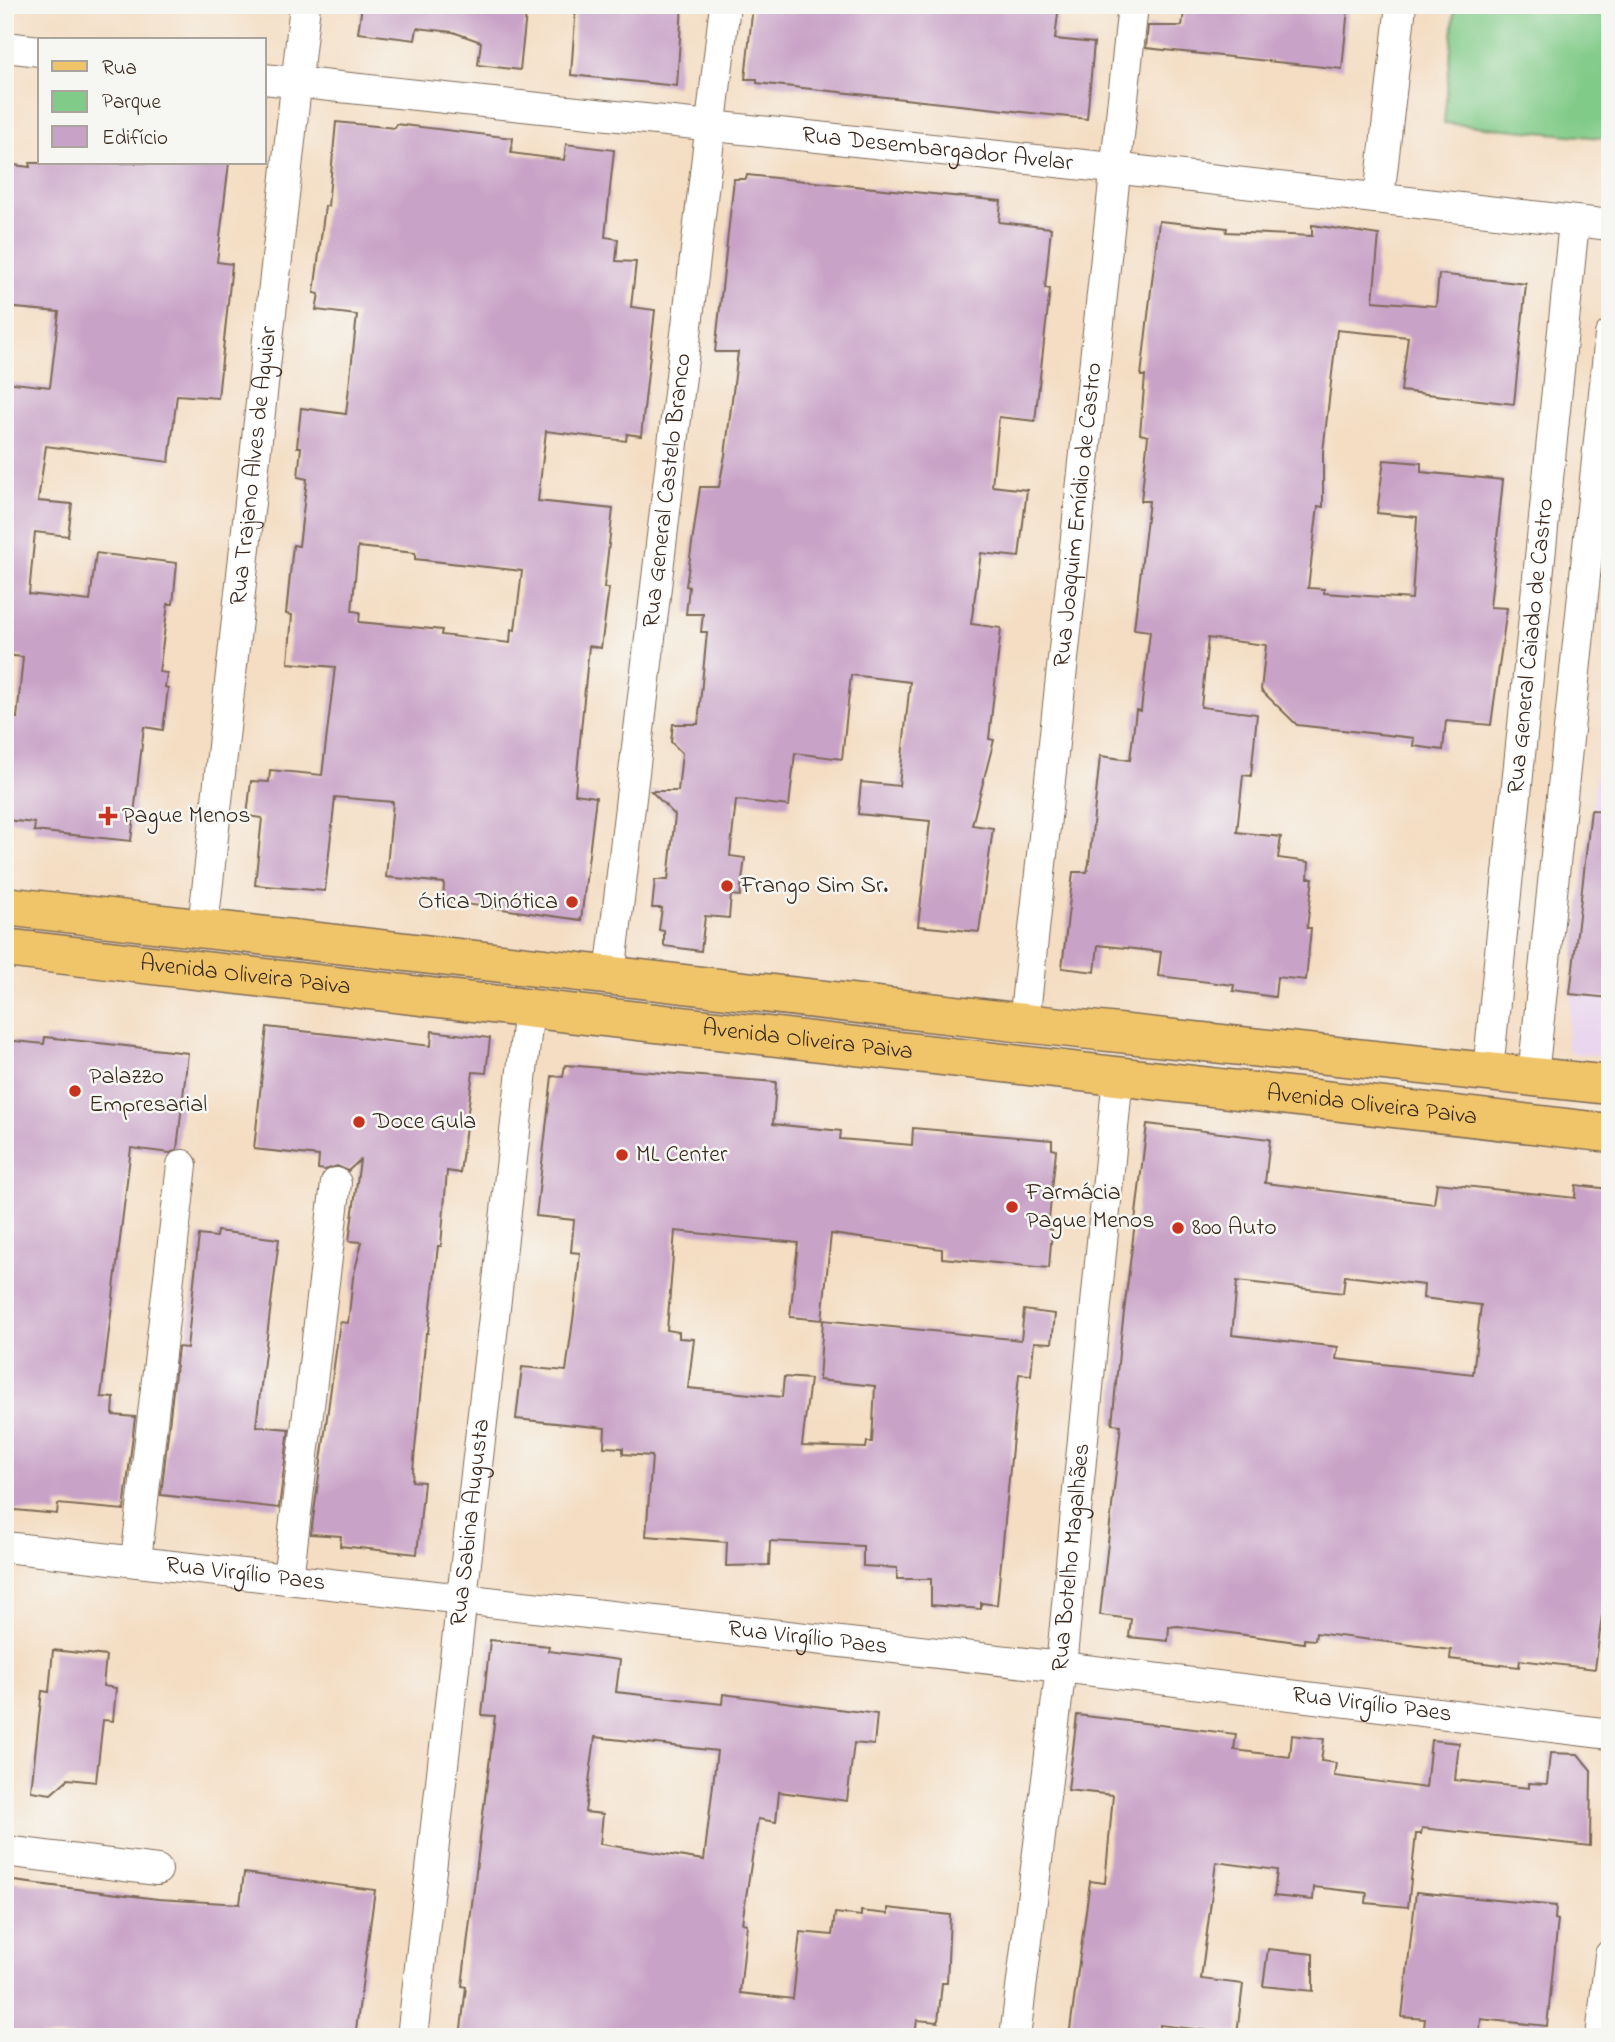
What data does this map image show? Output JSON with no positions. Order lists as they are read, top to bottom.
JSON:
{
  "streets": {
    "main road": ["Avenida Oliveira Paiva"],
    "street": [
      "Rua Desembargador Avelar",
      "Rua Trajano Alves de Aguiar",
      "Rua General Castelo Branco",
      "Rua Joaquim Emídio de Castro",
      "Rua General Caiado de Castro",
      "Rua Sabina Augusta",
      "Rua Botelho Magalhães",
      "Rua Virgílio Paes"
    ]
  },
  "crossings": [
    ["Rua Desembargador Avelar", "Rua Trajano Alves de Aguiar"],
    ["Rua Desembargador Avelar", "Rua General Castelo Branco"],
    ["Rua Desembargador Avelar", "Rua Joaquim Emídio de Castro"],
    ["Rua Desembargador Avelar", "Rua General Caiado de Castro"],
    ["Rua Trajano Alves de Aguiar", "Avenida Oliveira Paiva"],
    ["Rua General Castelo Branco", "Avenida Oliveira Paiva"],
    ["Rua Joaquim Emídio de Castro", "Avenida Oliveira Paiva"],
    ["Rua General Caiado de Castro", "Avenida Oliveira Paiva"],
    ["Avenida Oliveira Paiva", "Rua Sabina Augusta"],
    ["Avenida Oliveira Paiva", "Rua Botelho Magalhães"],
    ["Rua Sabina Augusta", "Rua Virgílio Paes"],
    ["Rua Botelho Magalhães", "Rua Virgílio Paes"]
  ],
  "places": {
    "health": ["Pague Menos"],
    "other": [
      "Frango Sim Sr.",
      "Ótica Dinótica",
      "Palazzo Empresarial",
      "Doce Gula",
      "ML Center",
      "Farmácia Pague Menos",
      "800 Auto"
    ]
  },
  "legend": ["Rua", "Parque", "Edifício"]
}
